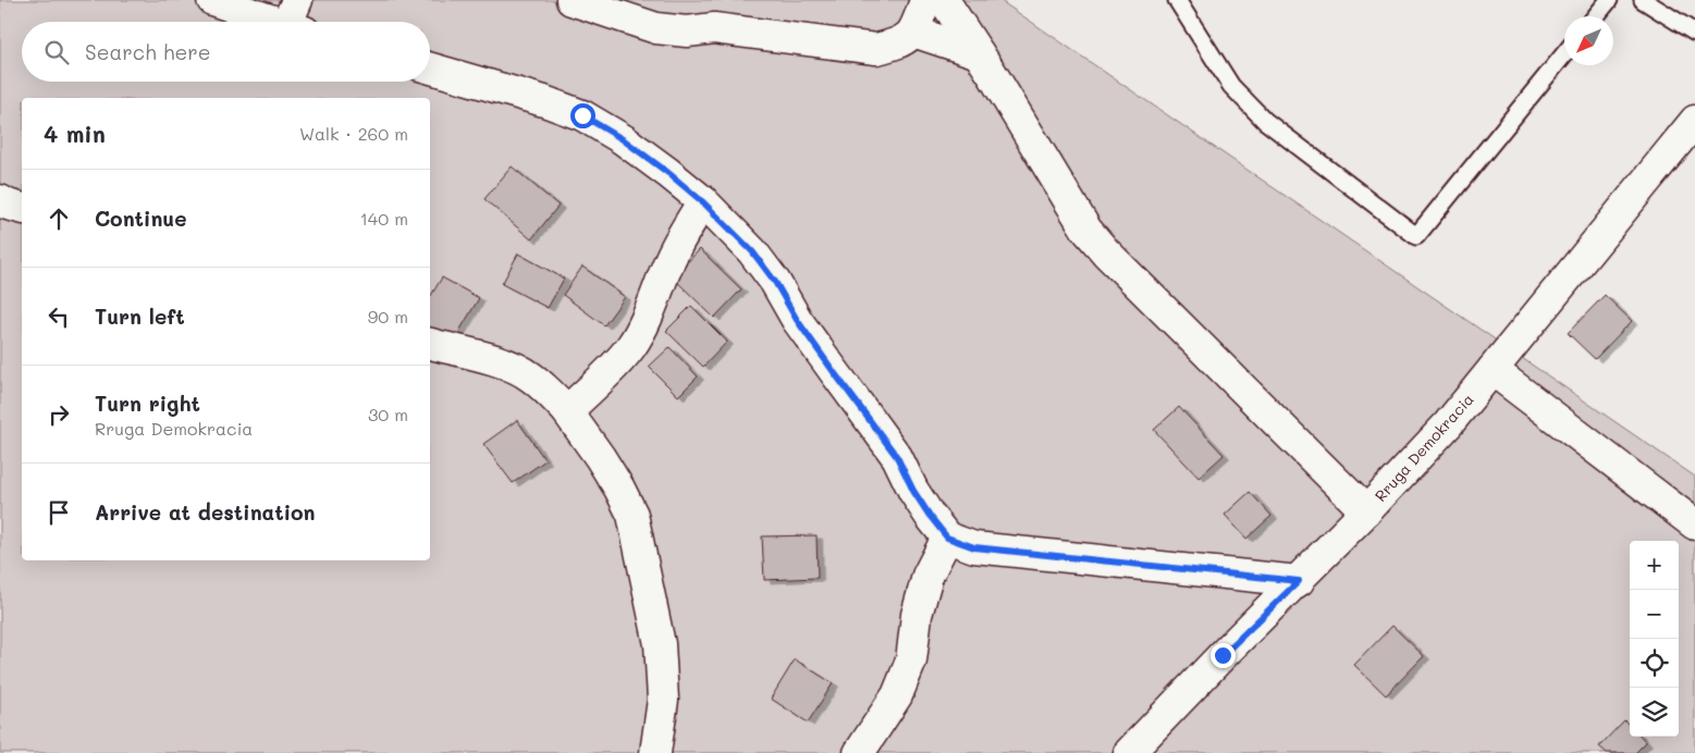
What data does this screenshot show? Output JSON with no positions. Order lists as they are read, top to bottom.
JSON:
{
  "streets": {
    "street": ["Rruga Demokracia"]
  },
  "north": "bottom left",
  "page": {
    "search": "Search here",
    "heading": ["4 min", "Walk · 260 m"],
    "list": [
      ["Continue", "140 m"],
      ["Turn left", "90 m"],
      ["Turn right", "Rruga Demokracia", "30 m"],
      "Arrive at destination"
    ],
    "map_buttons": ["+", "−"]
  }
}
